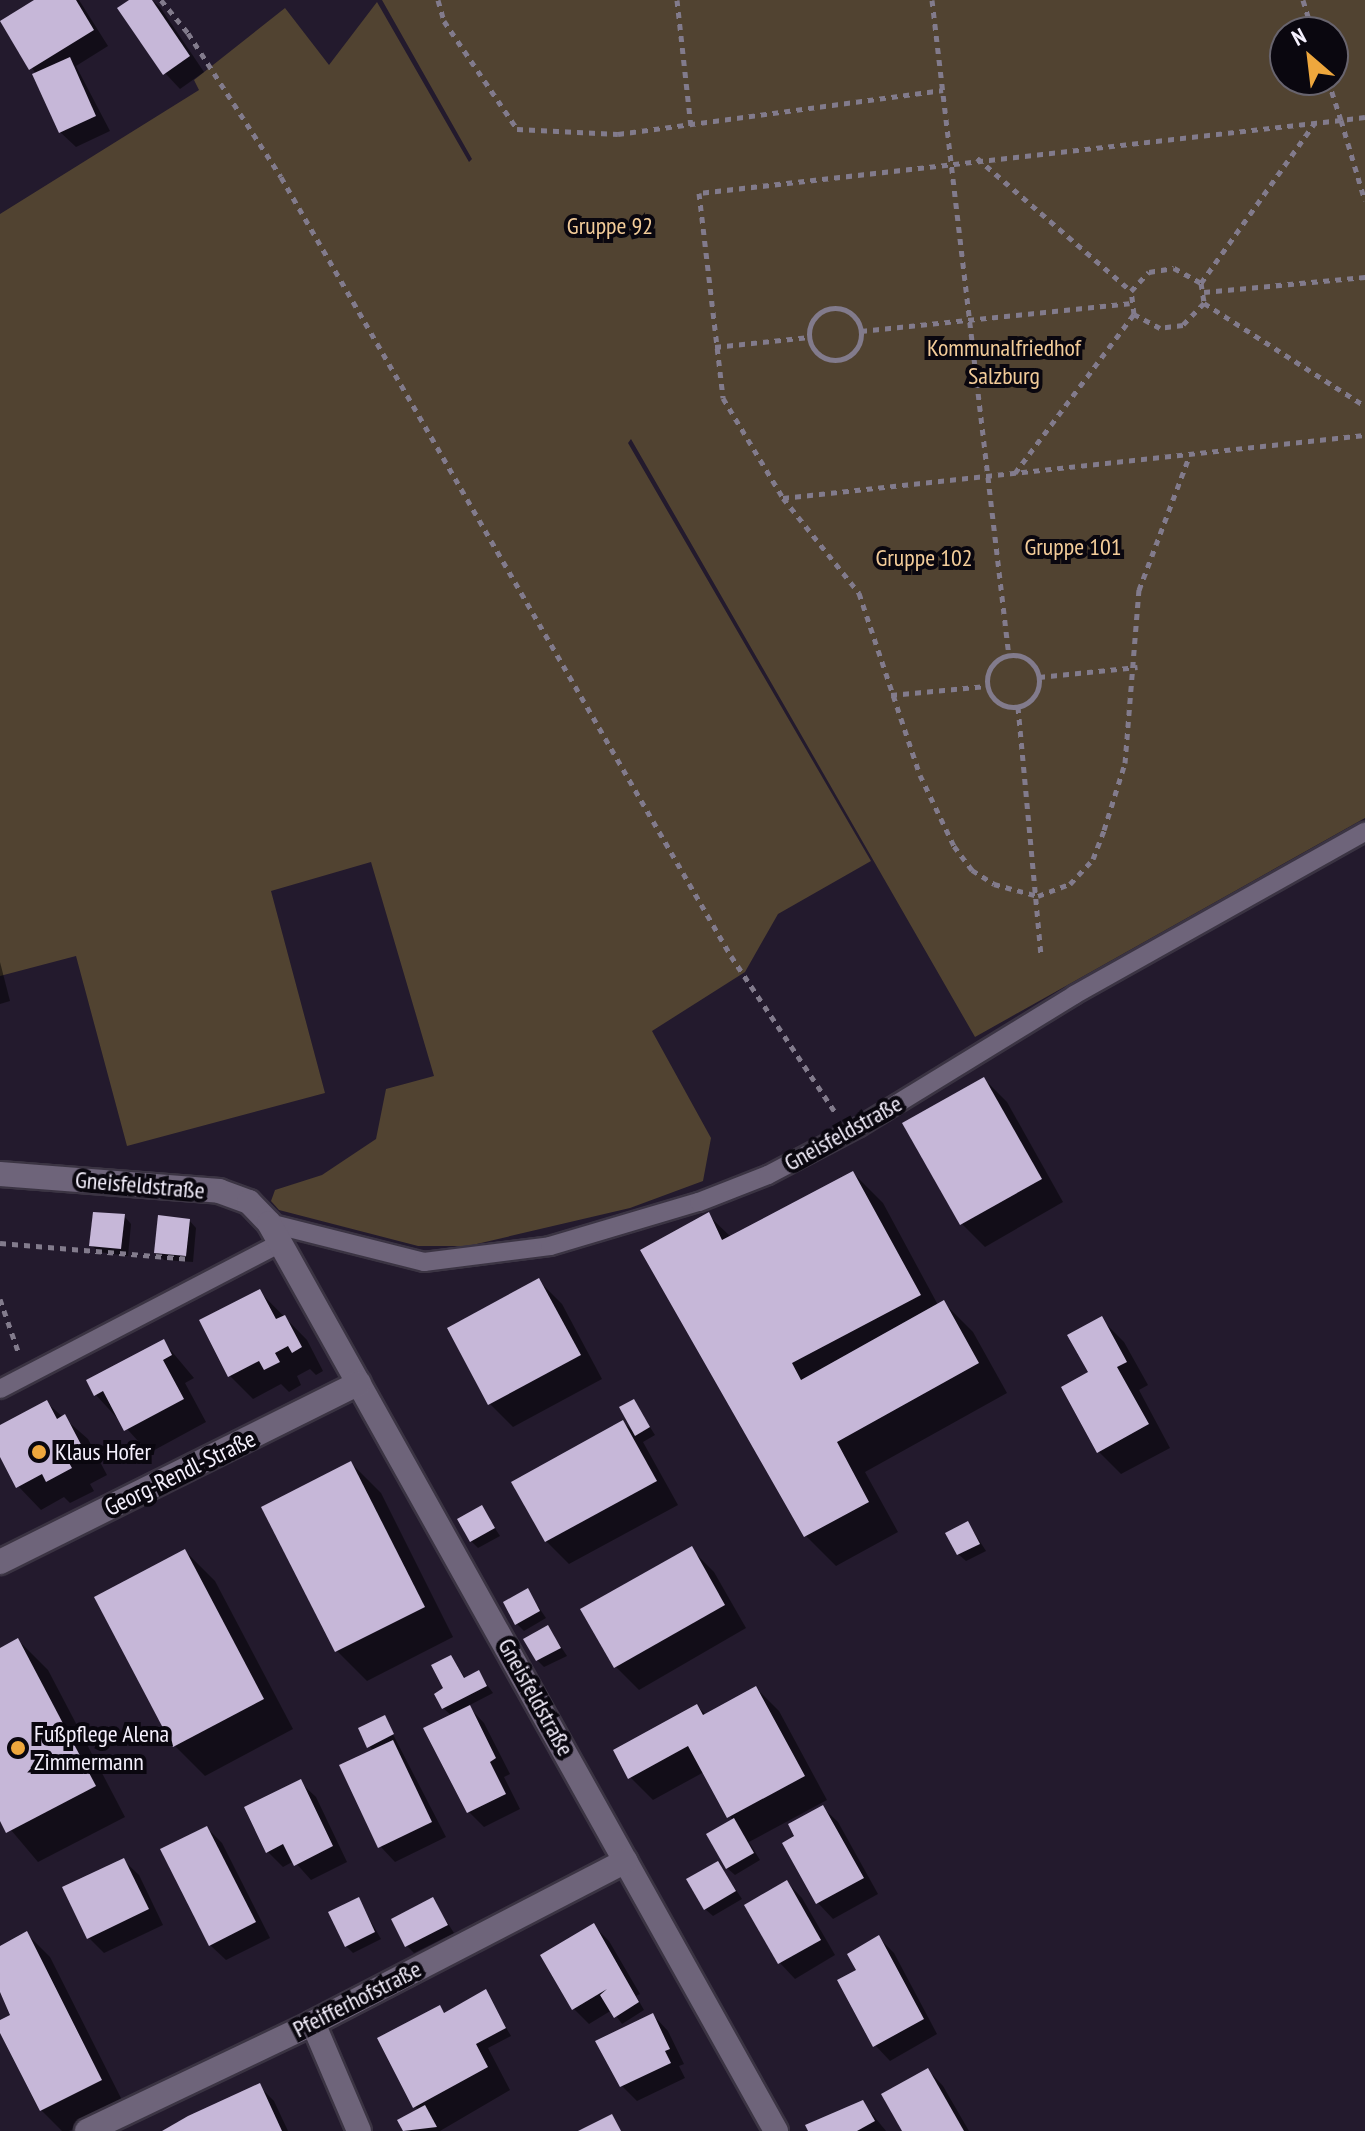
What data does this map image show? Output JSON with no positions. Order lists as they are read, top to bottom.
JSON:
{
  "streets": {
    "street": ["Gneisfeldstraße", "Georg-Rendl-Straße", "Pfeifferhofstraße"]
  },
  "crossings": [
    ["Gneisfeldstraße", "Georg-Rendl-Straße"],
    ["Gneisfeldstraße", "Pfeifferhofstraße"]
  ],
  "parks": [
    "Gruppe 92",
    "Kommunalfriedhof Salzburg",
    "Gruppe 101",
    "Gruppe 102"
  ],
  "places": ["Klaus Hofer", "Fußpflege Alena Zimmermann"],
  "north": "top left"
}
